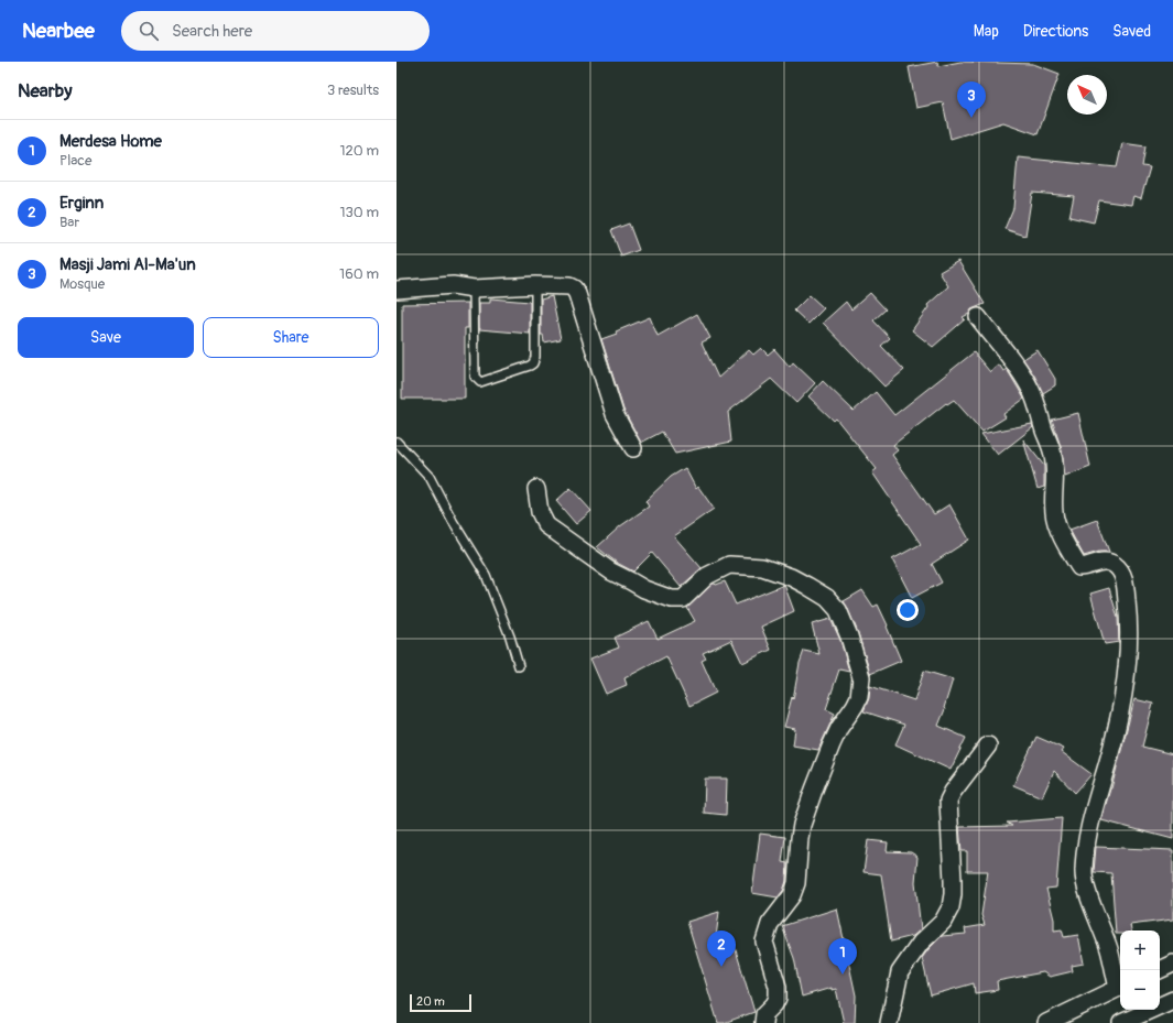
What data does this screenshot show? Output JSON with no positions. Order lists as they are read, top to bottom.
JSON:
{
  "scale_bar": "20 m",
  "north": "top left",
  "page": {
    "header": "Nearbee",
    "search": "Search here",
    "nav": ["Map", "Directions", "Saved"],
    "heading": ["Nearby", "3 results"],
    "pins": ["3", "2", "1"],
    "list": [
      {
        "mark": "1",
        "name": "Merdesa Home",
        "note": "Place",
        "value": "120 m"
      },
      {
        "mark": "2",
        "name": "Erginn",
        "note": "Bar",
        "value": "130 m"
      },
      {
        "mark": "3",
        "name": "Masji Jami Al-Ma'un",
        "note": "Mosque",
        "value": "160 m"
      }
    ],
    "buttons": ["Save", "Share"],
    "map_buttons": ["+", "−"],
    "scale": "20 m"
  }
}
